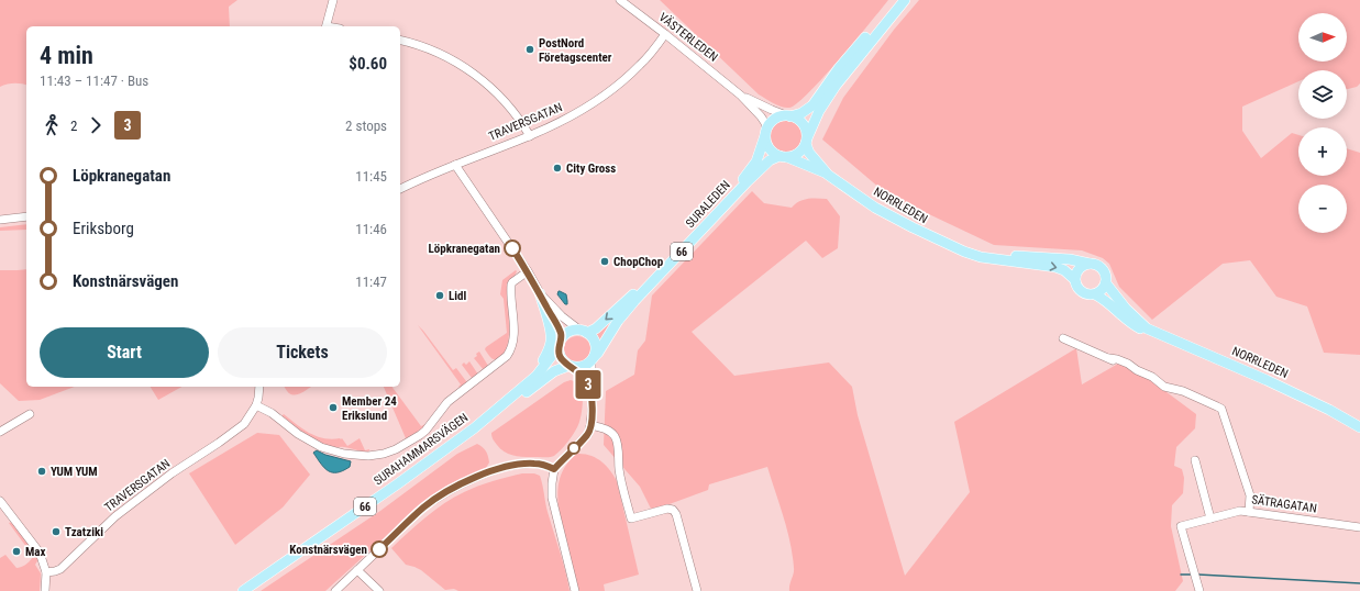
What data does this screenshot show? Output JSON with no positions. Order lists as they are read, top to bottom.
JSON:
{
  "streets": {
    "main road": [
      "SURALEDEN",
      "NORRLEDEN",
      "66",
      "SURAHAMMARSVÄGEN"
    ],
    "street": ["VÄSTERLEDEN", "TRAVERSGATAN", "SÄTRAGATAN"]
  },
  "crossings": [
    ["VÄSTERLEDEN", "TRAVERSGATAN"],
    ["VÄSTERLEDEN", "SURALEDEN"],
    ["VÄSTERLEDEN", "NORRLEDEN"],
    ["VÄSTERLEDEN", "66"],
    ["SURALEDEN", "NORRLEDEN"],
    ["SURALEDEN", "66"],
    ["SURALEDEN", "SURAHAMMARSVÄGEN"],
    ["NORRLEDEN", "66"],
    ["66", "SURAHAMMARSVÄGEN"]
  ],
  "places": [
    "PostNord Företagscenter",
    "City Gross",
    "Löpkranegatan",
    "ChopChop",
    "Lidl",
    "Member 24 Erikslund",
    "YUM YUM",
    "Tzatziki",
    "Konstnärsvägen",
    "Max"
  ],
  "lines": ["bus line 3"],
  "north": "right",
  "page": {
    "on_map": "3",
    "map_buttons": ["+", "−"],
    "heading": ["4 min", "11:43 – 11:47 · Bus", "$0.60"],
    "legs": ["2", "3", "2 stops"],
    "list": [
      {
        "name": "Löpkranegatan",
        "value": "11:45"
      },
      {
        "name": "Eriksborg",
        "value": "11:46"
      },
      {
        "name": "Konstnärsvägen",
        "value": "11:47"
      }
    ],
    "buttons": ["Start", "Tickets"]
  }
}
